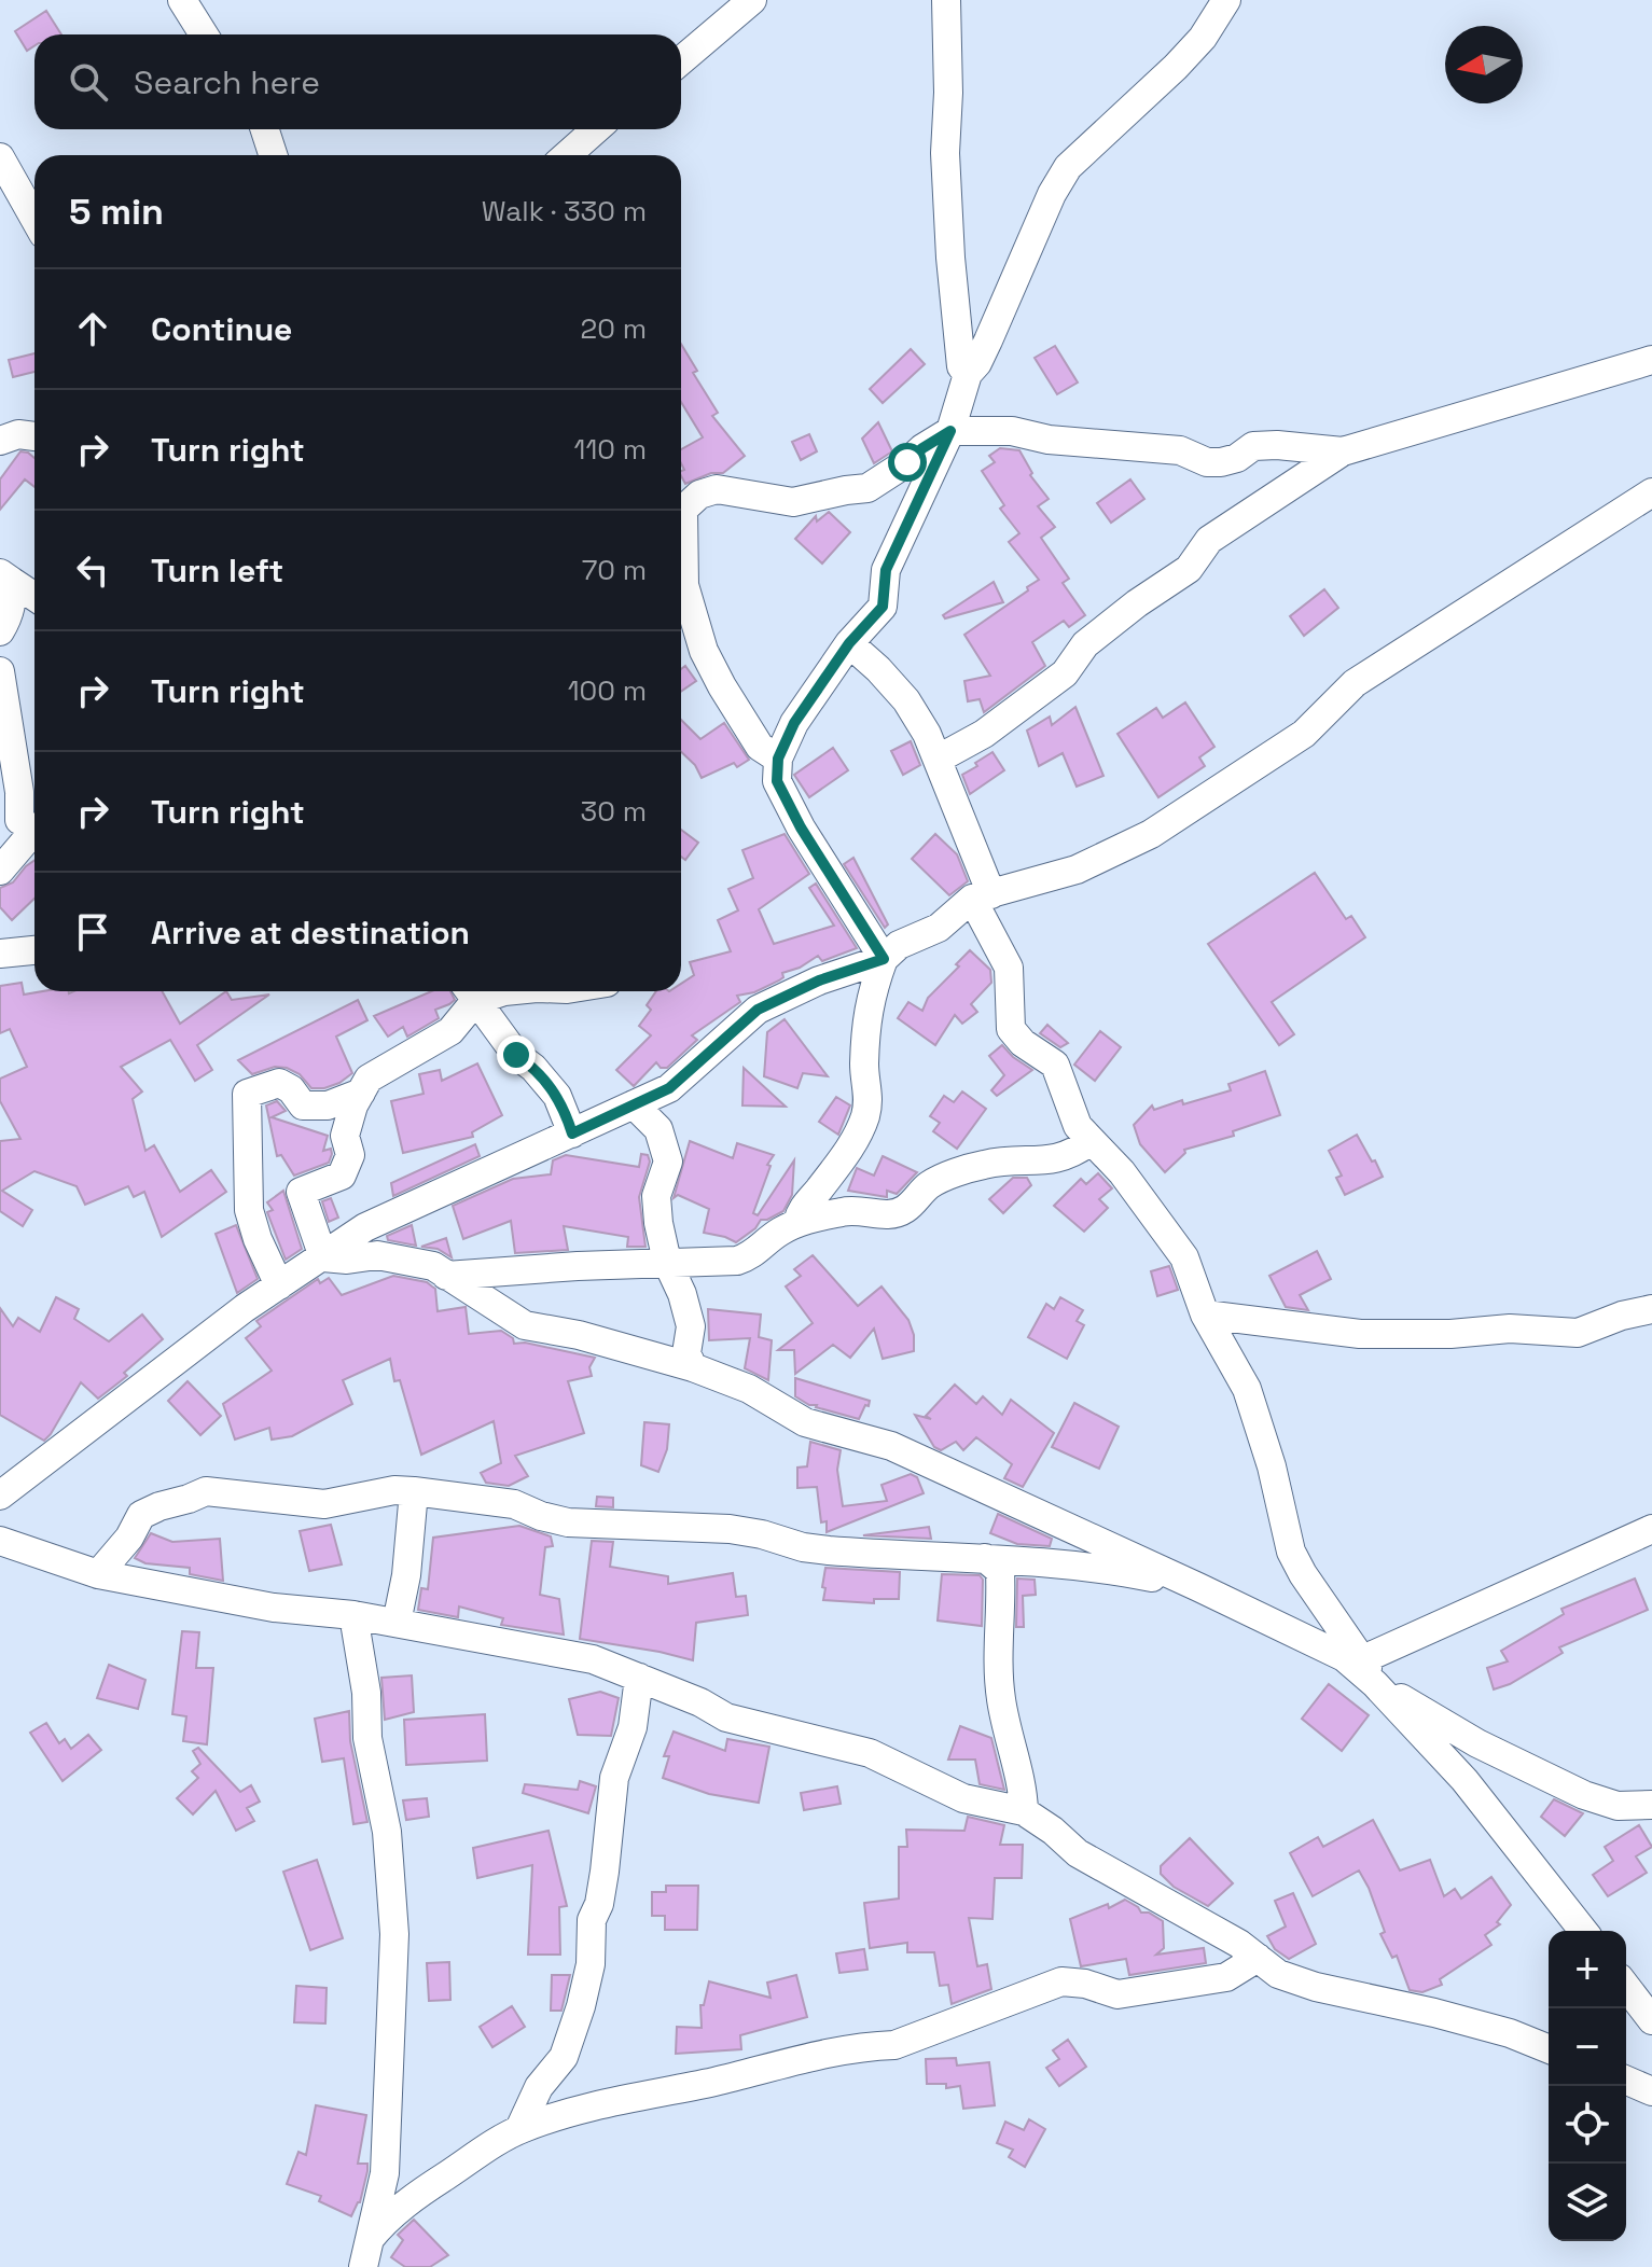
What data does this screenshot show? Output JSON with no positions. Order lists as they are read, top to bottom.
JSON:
{
  "north": "left",
  "page": {
    "search": "Search here",
    "heading": ["5 min", "Walk · 330 m"],
    "list": [
      ["Continue", "20 m"],
      ["Turn right", "110 m"],
      ["Turn left", "70 m"],
      ["Turn right", "100 m"],
      ["Turn right", "30 m"],
      "Arrive at destination"
    ],
    "map_buttons": ["+", "−"]
  }
}
